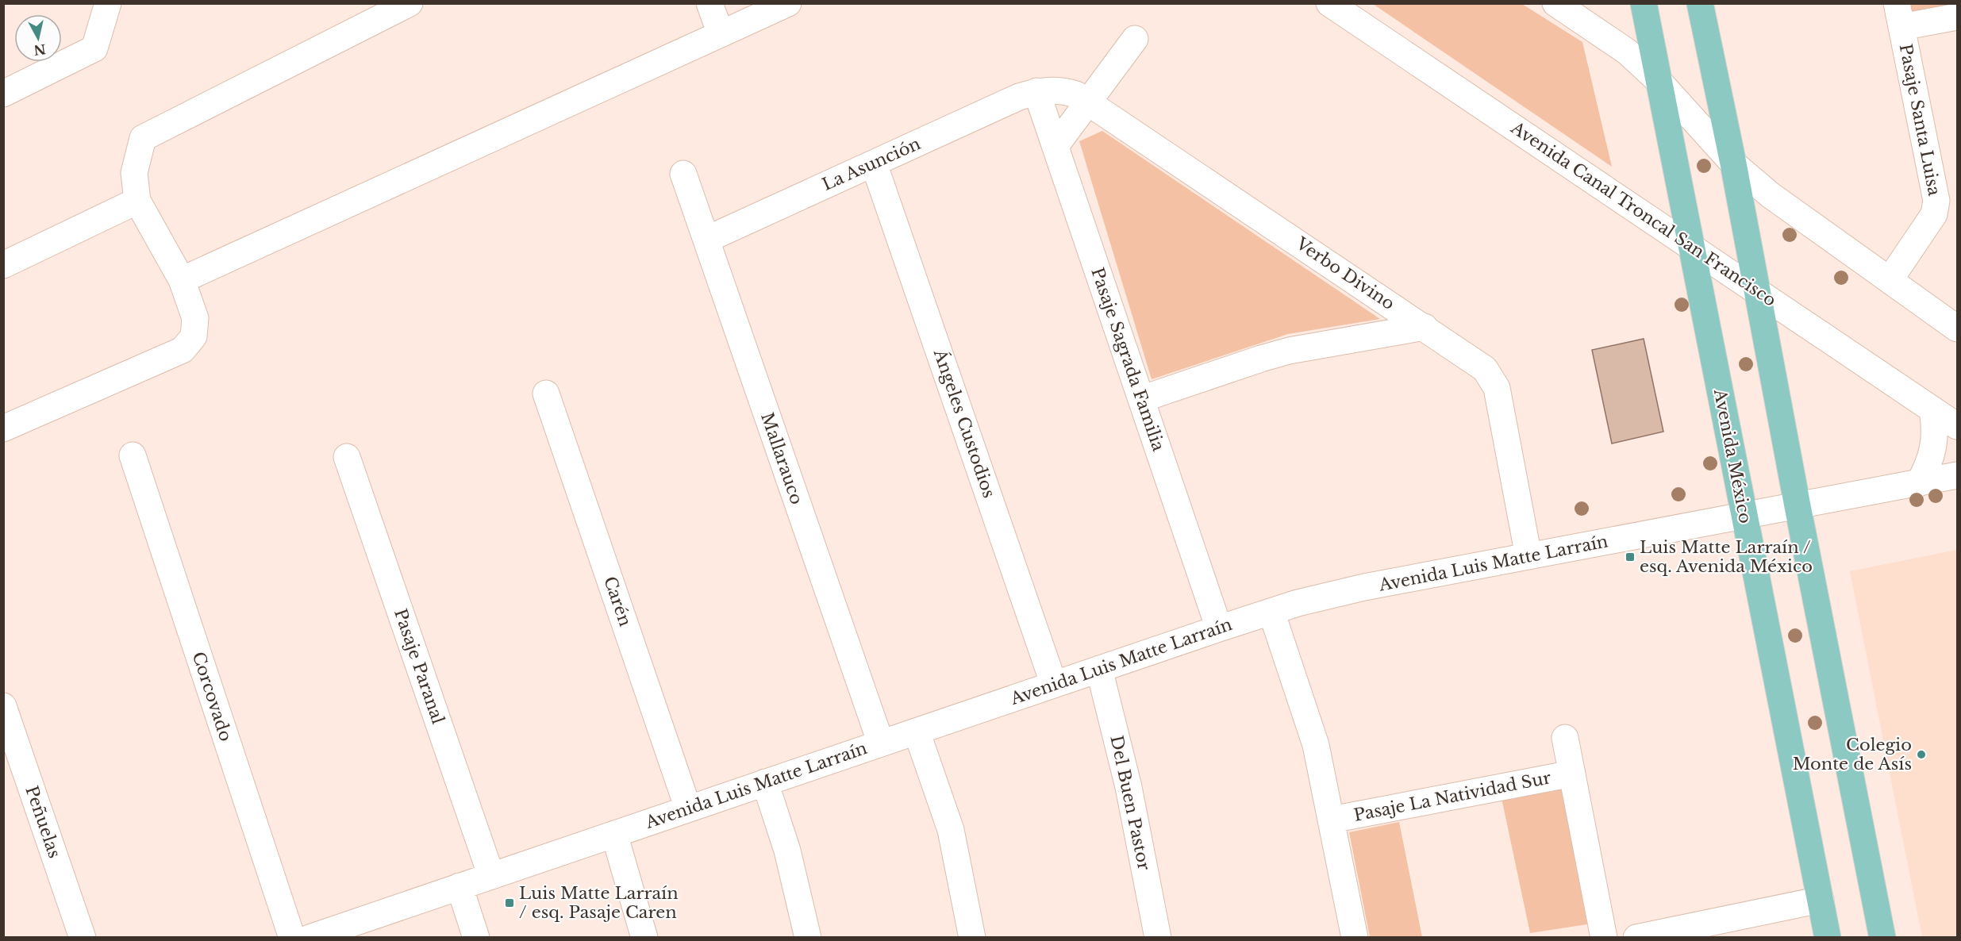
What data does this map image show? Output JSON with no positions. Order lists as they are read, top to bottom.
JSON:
{
  "streets": {
    "main road": ["Avenida México"],
    "street": [
      "Pasaje Santa Luisa",
      "La Asunción",
      "Avenida Canal Troncal San Francisco",
      "Verbo Divino",
      "Pasaje Sagrada Familia",
      "Ángeles Custodios",
      "Mallarauco",
      "Avenida Luis Matte Larraín",
      "Carén",
      "Pasaje Paranal",
      "Corcovado",
      "Pasaje La Natividad Sur",
      "Del Buen Pastor",
      "Peñuelas"
    ]
  },
  "crossings": [
    ["La Asunción", "Verbo Divino"],
    ["La Asunción", "Pasaje Sagrada Familia"],
    ["La Asunción", "Ángeles Custodios"],
    ["La Asunción", "Mallarauco"],
    ["Avenida Canal Troncal San Francisco", "Avenida México"],
    ["Verbo Divino", "Pasaje Sagrada Familia"],
    ["Verbo Divino", "Avenida Luis Matte Larraín"],
    ["Pasaje Sagrada Familia", "Avenida Luis Matte Larraín"],
    ["Ángeles Custodios", "Avenida Luis Matte Larraín"],
    ["Avenida México", "Avenida Luis Matte Larraín"],
    ["Mallarauco", "Avenida Luis Matte Larraín"],
    ["Avenida Luis Matte Larraín", "Carén"],
    ["Avenida Luis Matte Larraín", "Pasaje Paranal"],
    ["Avenida Luis Matte Larraín", "Del Buen Pastor"]
  ],
  "places": {
    "transit": ["Luis Matte Larraín / esq. Avenida México", "Luis Matte Larraín / esq. Pasaje Caren"],
    "other": ["Colegio Monte de Asís"]
  },
  "north": "bottom"
}
